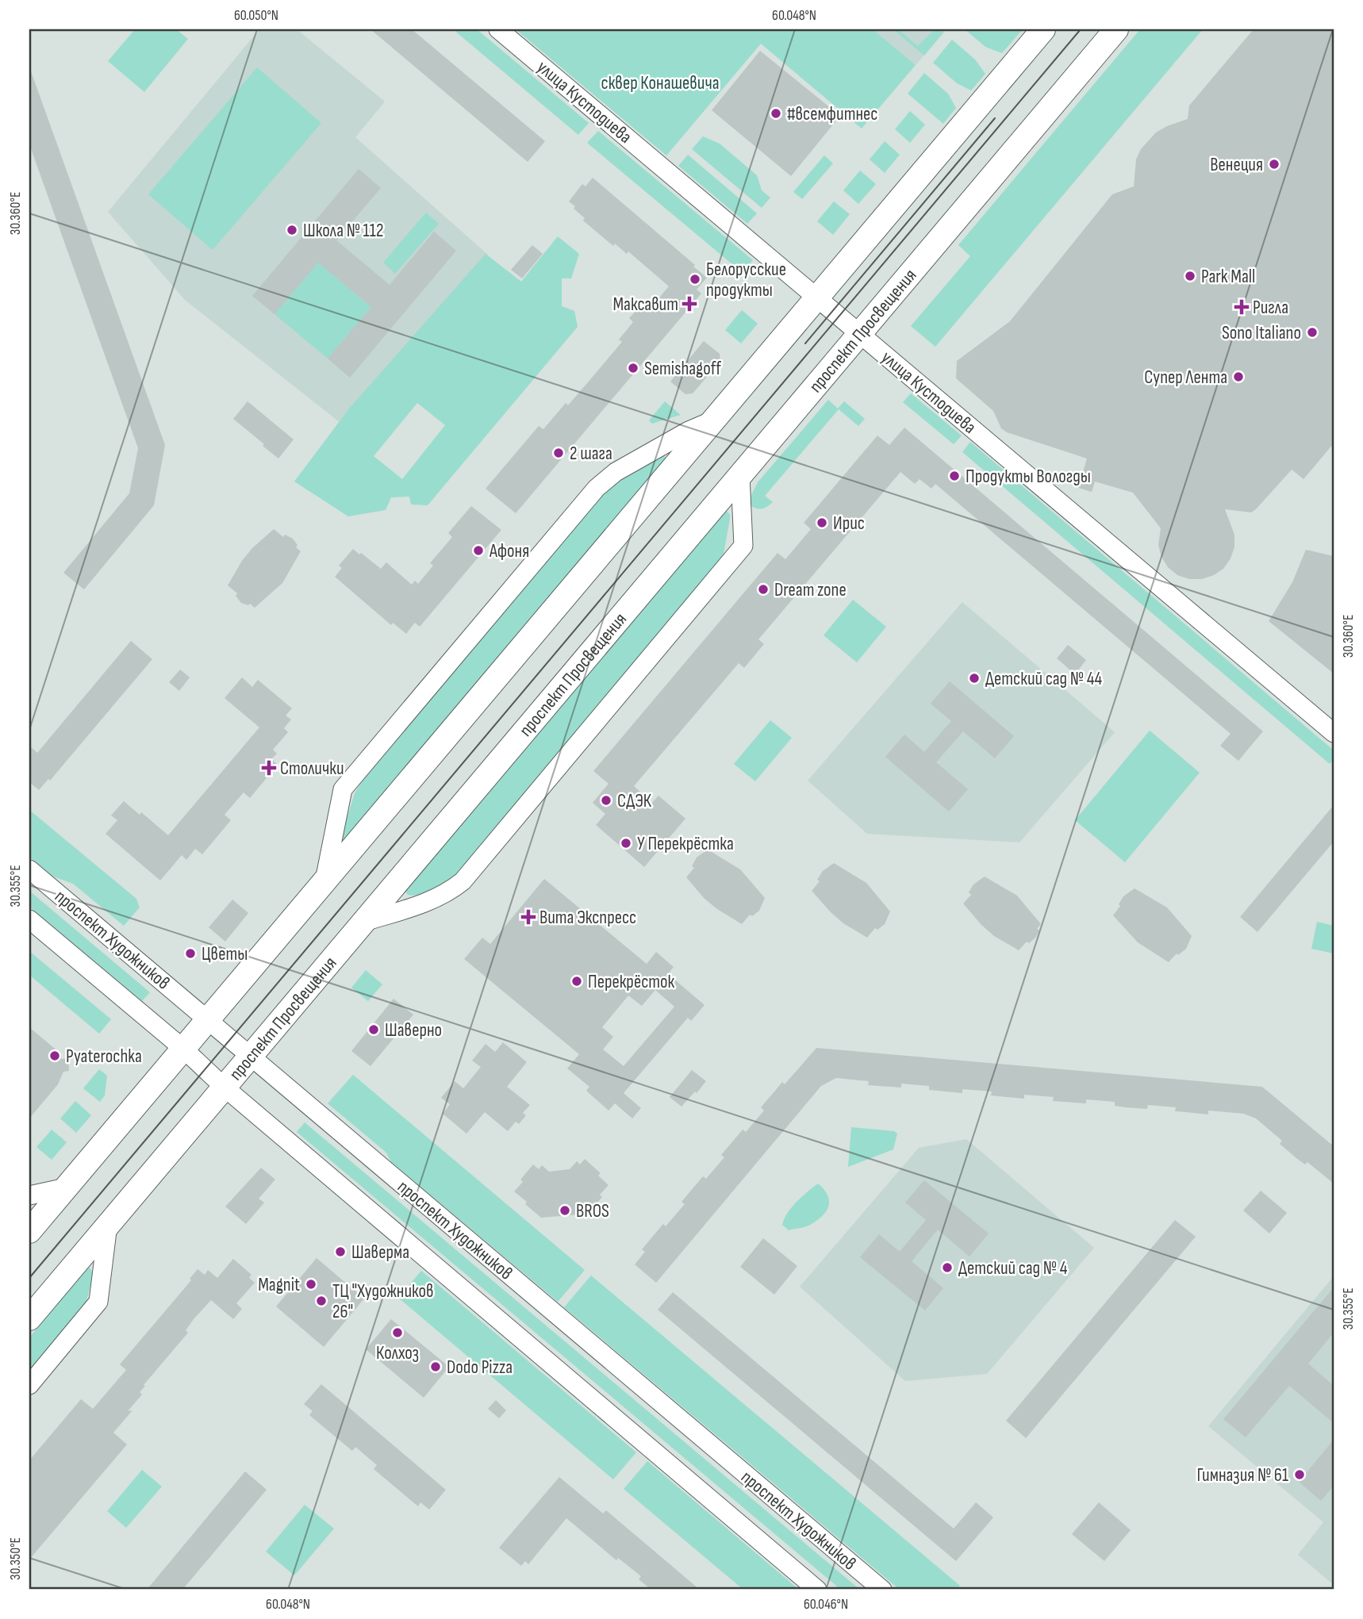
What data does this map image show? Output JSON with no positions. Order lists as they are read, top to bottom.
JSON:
{
  "streets": {
    "main road": ["проспект Просвещения"],
    "street": ["улица Кустодиева", "проспект Художников"]
  },
  "crossings": [
    ["улица Кустодиева", "проспект Просвещения"],
    ["проспект Просвещения", "проспект Художников"]
  ],
  "parks": ["сквер Конашевича"],
  "places": {
    "other": [
      "#всемфитнес",
      "Венеция",
      "Школа № 112",
      "Park Mall",
      "Белорусские продукты",
      "Sono Italiano",
      "Semishagoff",
      "Супер Лента",
      "2 шага",
      "Продукты Вологды",
      "Ирис",
      "Афоня",
      "Dream zone",
      "Детский сад № 44",
      "СДЭК",
      "У Перекрёстка",
      "Цветы",
      "Перекрёсток",
      "Шаверно",
      "Pyaterochka",
      "BROS",
      "Шаверма",
      "Детский сад № 4",
      "Magnit",
      "ТЦ \"Художников 26\"",
      "Колхоз",
      "Dodo Pizza",
      "Гимназия № 61"
    ],
    "health": [
      "Максавит",
      "Ригла",
      "Столички",
      "Вита Экспресс"
    ]
  },
  "coordinates": [
    "60.050°N",
    "60.048°N",
    "30.360°E",
    "30.355°E",
    "30.350°E",
    "60.046°N"
  ]
}
